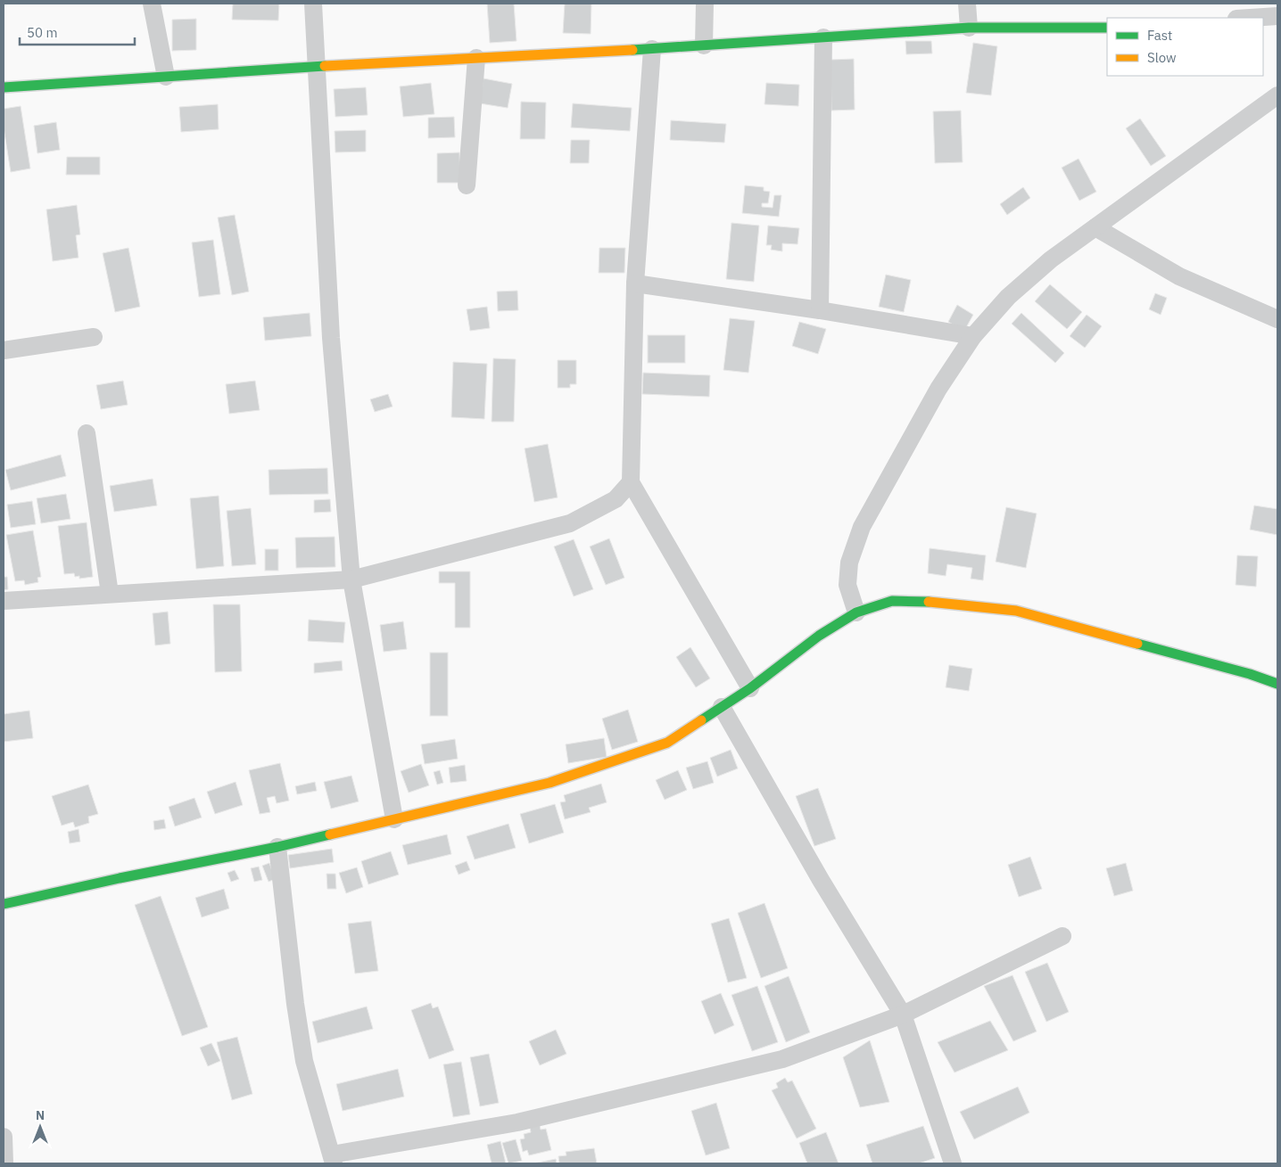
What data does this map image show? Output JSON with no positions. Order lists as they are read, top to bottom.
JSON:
{
  "legend": ["Fast", "Slow"],
  "scale_bar": "50 m",
  "north": "top"
}
